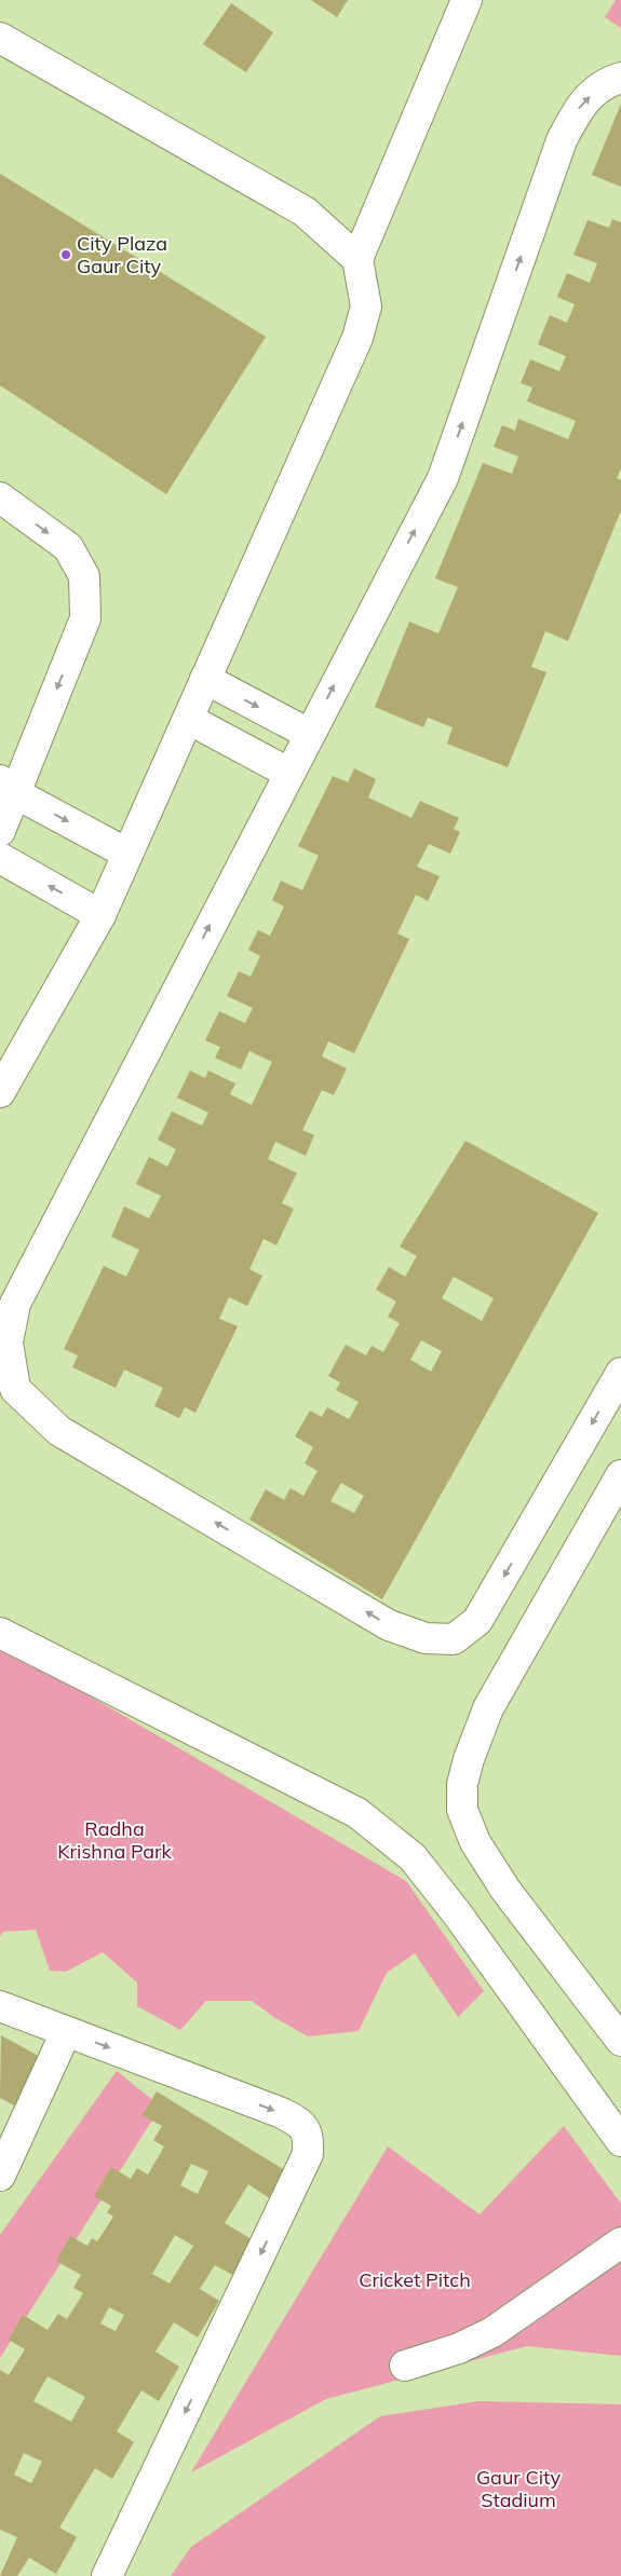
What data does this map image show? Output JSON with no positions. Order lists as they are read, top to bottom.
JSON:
{
  "parks": ["Radha Krishna Park", "Cricket Pitch", "Gaur City Stadium"],
  "places": ["City Plaza Gaur City"]
}
